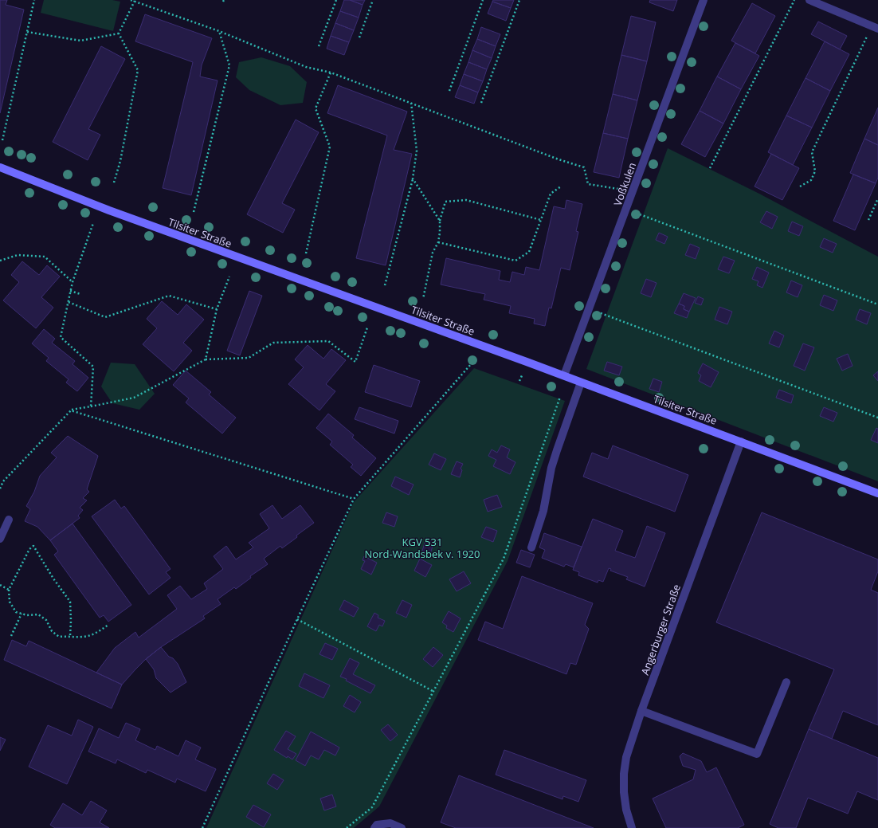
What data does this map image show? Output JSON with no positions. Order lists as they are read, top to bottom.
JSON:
{
  "streets": {
    "street": ["Voßkulen", "Tilsiter Straße", "Angerburger Straße"]
  },
  "crossings": [
    ["Voßkulen", "Tilsiter Straße"],
    ["Tilsiter Straße", "Angerburger Straße"]
  ],
  "parks": ["KGV 531 Nord-Wandsbek v. 1920"]
}
